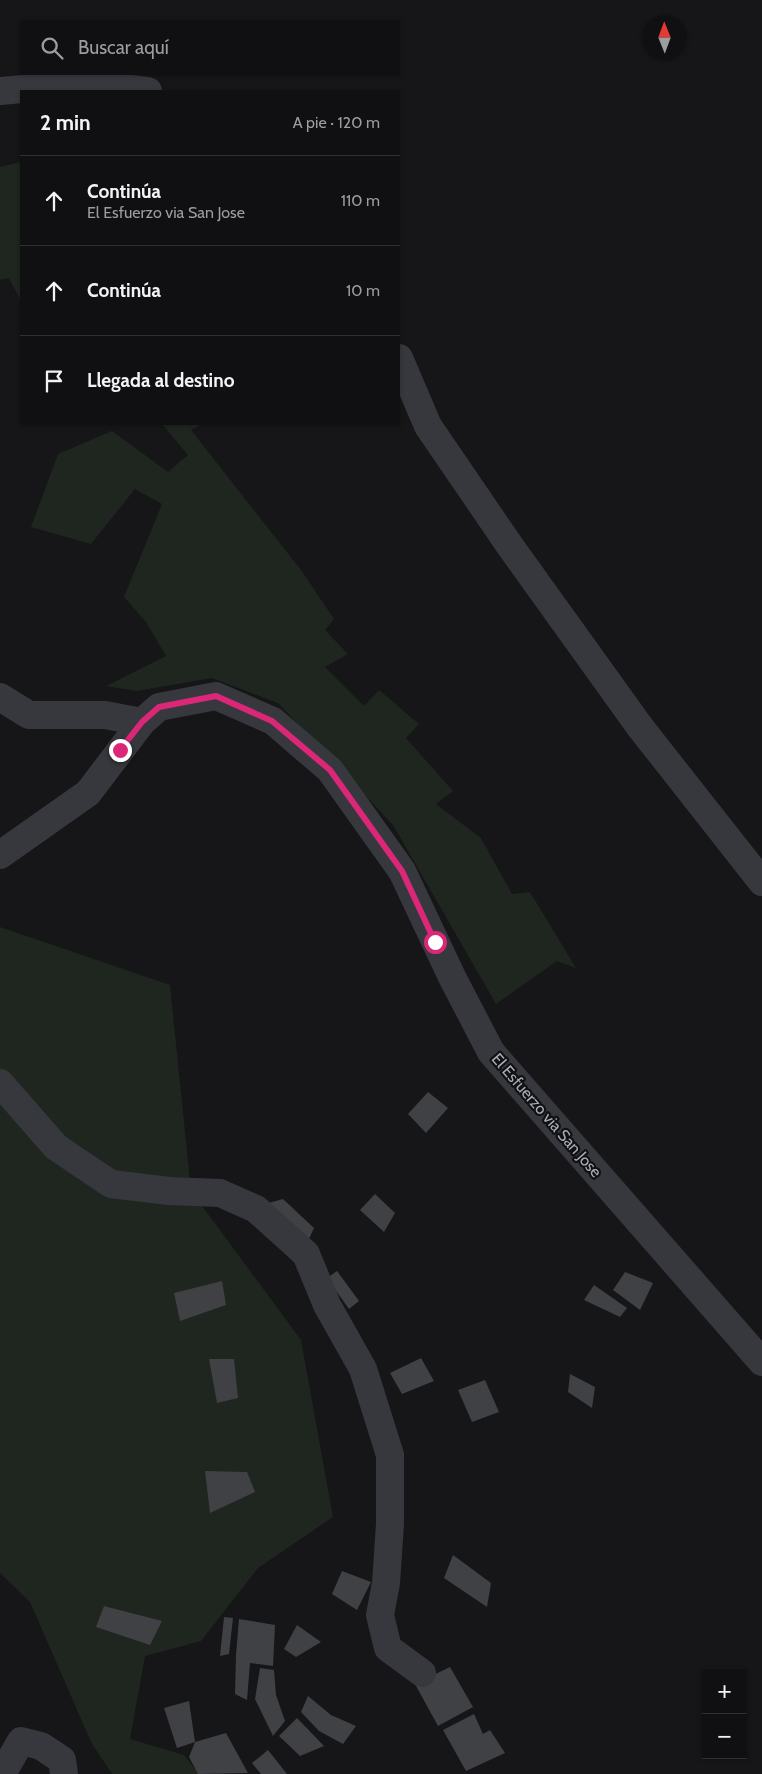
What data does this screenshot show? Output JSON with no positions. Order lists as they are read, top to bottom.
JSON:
{
  "streets": {
    "street": ["El Esfuerzo via San Jose"]
  },
  "north": "top",
  "page": {
    "search": "Buscar aquí",
    "heading": ["2 min", "A pie · 120 m"],
    "list": [
      ["Continúa", "El Esfuerzo via San Jose", "110 m"],
      ["Continúa", "10 m"],
      "Llegada al destino"
    ],
    "map_buttons": ["+", "−"]
  }
}
